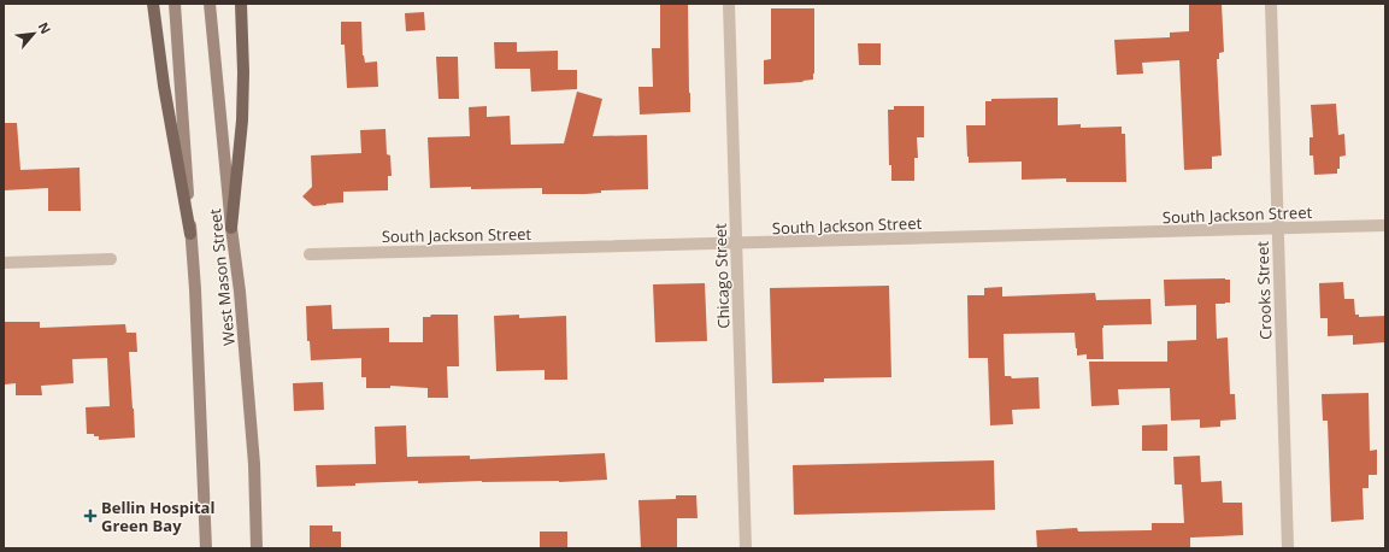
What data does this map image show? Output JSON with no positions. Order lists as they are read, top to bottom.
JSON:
{
  "streets": {
    "main road": ["West Mason Street"],
    "street": ["South Jackson Street", "Chicago Street", "Crooks Street"]
  },
  "crossings": [
    ["South Jackson Street", "Chicago Street"],
    ["South Jackson Street", "Crooks Street"]
  ],
  "places": {
    "health": ["Bellin Hospital Green Bay"]
  },
  "north": "top right"
}
